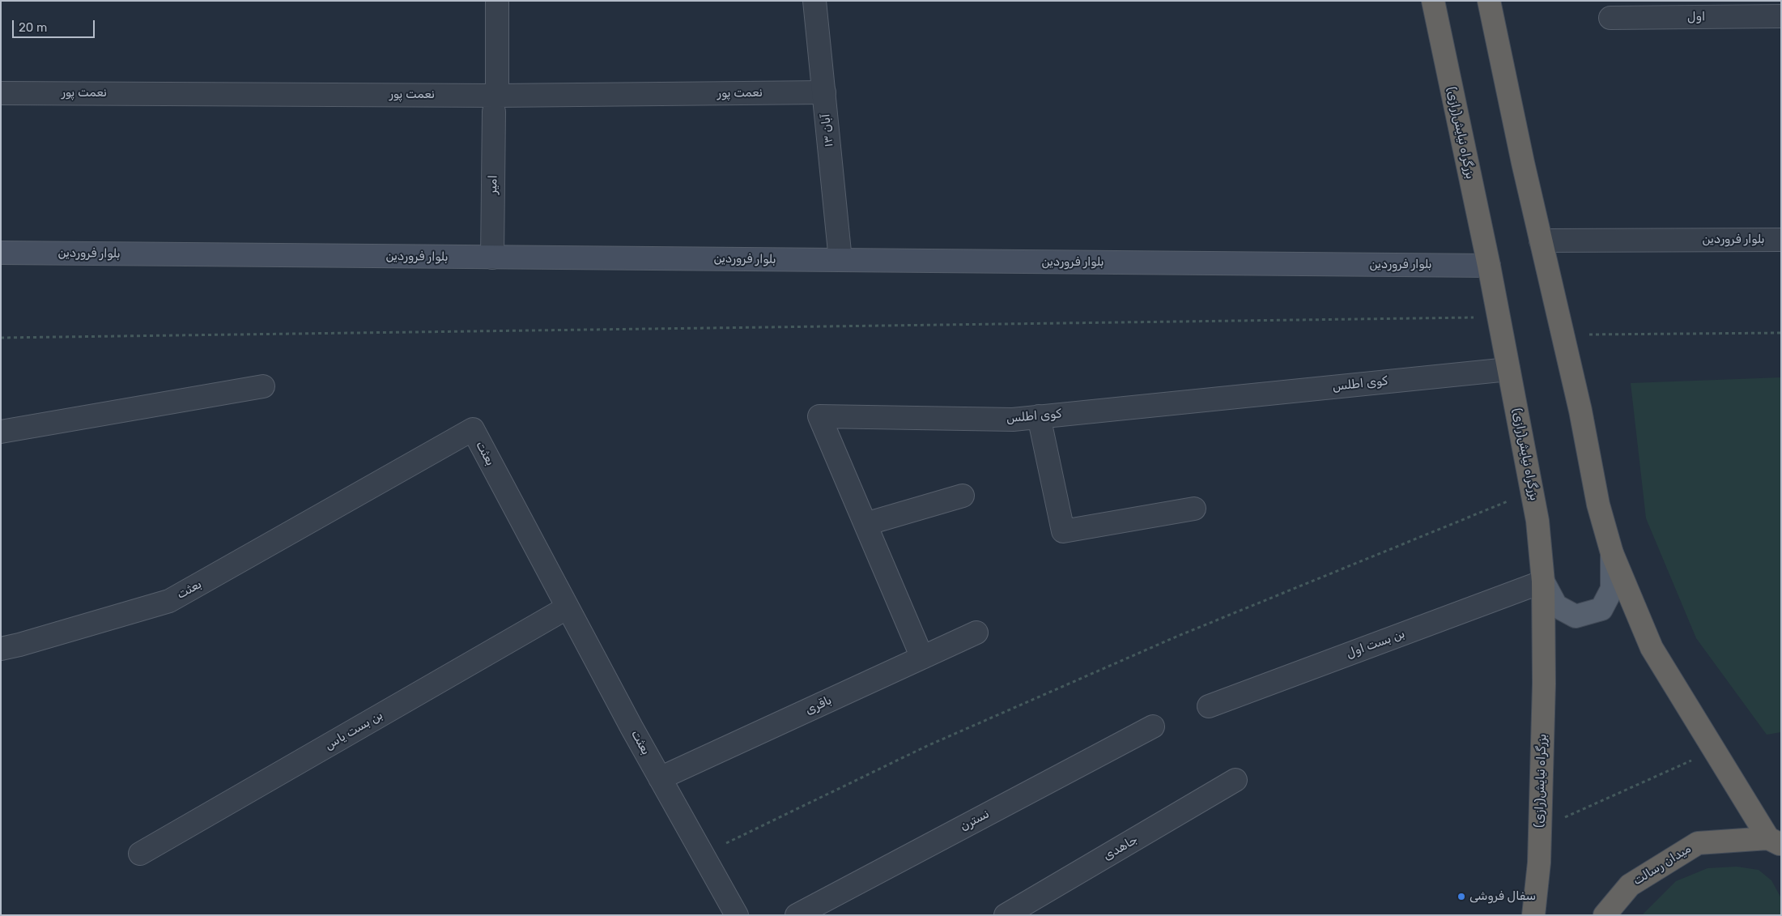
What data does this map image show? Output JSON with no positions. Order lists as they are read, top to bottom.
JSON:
{
  "streets": {
    "highway": ["بزرگراه نیایش(رازی)", "میدان رسالت"],
    "main road": ["بلوار فروردین"],
    "street": [
      "اول",
      "نعمت پور",
      "۱۳ آبان",
      "امیر",
      "کوی اطلس",
      "بعثت",
      "بن بست اول",
      "باقری",
      "بن بست یاس",
      "نسترن",
      "جاهدی"
    ]
  },
  "crossings": [
    ["نعمت پور", "۱۳ آبان"],
    ["نعمت پور", "امیر"],
    ["۱۳ آبان", "بلوار فروردین"],
    ["بزرگراه نیایش(رازی)", "بلوار فروردین"],
    ["بزرگراه نیایش(رازی)", "کوی اطلس"],
    ["بزرگراه نیایش(رازی)", "بن بست اول"],
    ["امیر", "بلوار فروردین"],
    ["کوی اطلس", "باقری"],
    ["بعثت", "باقری"],
    ["بعثت", "بن بست یاس"]
  ],
  "places": ["سفال فروشی"],
  "scale_bar": "20 m"
}
